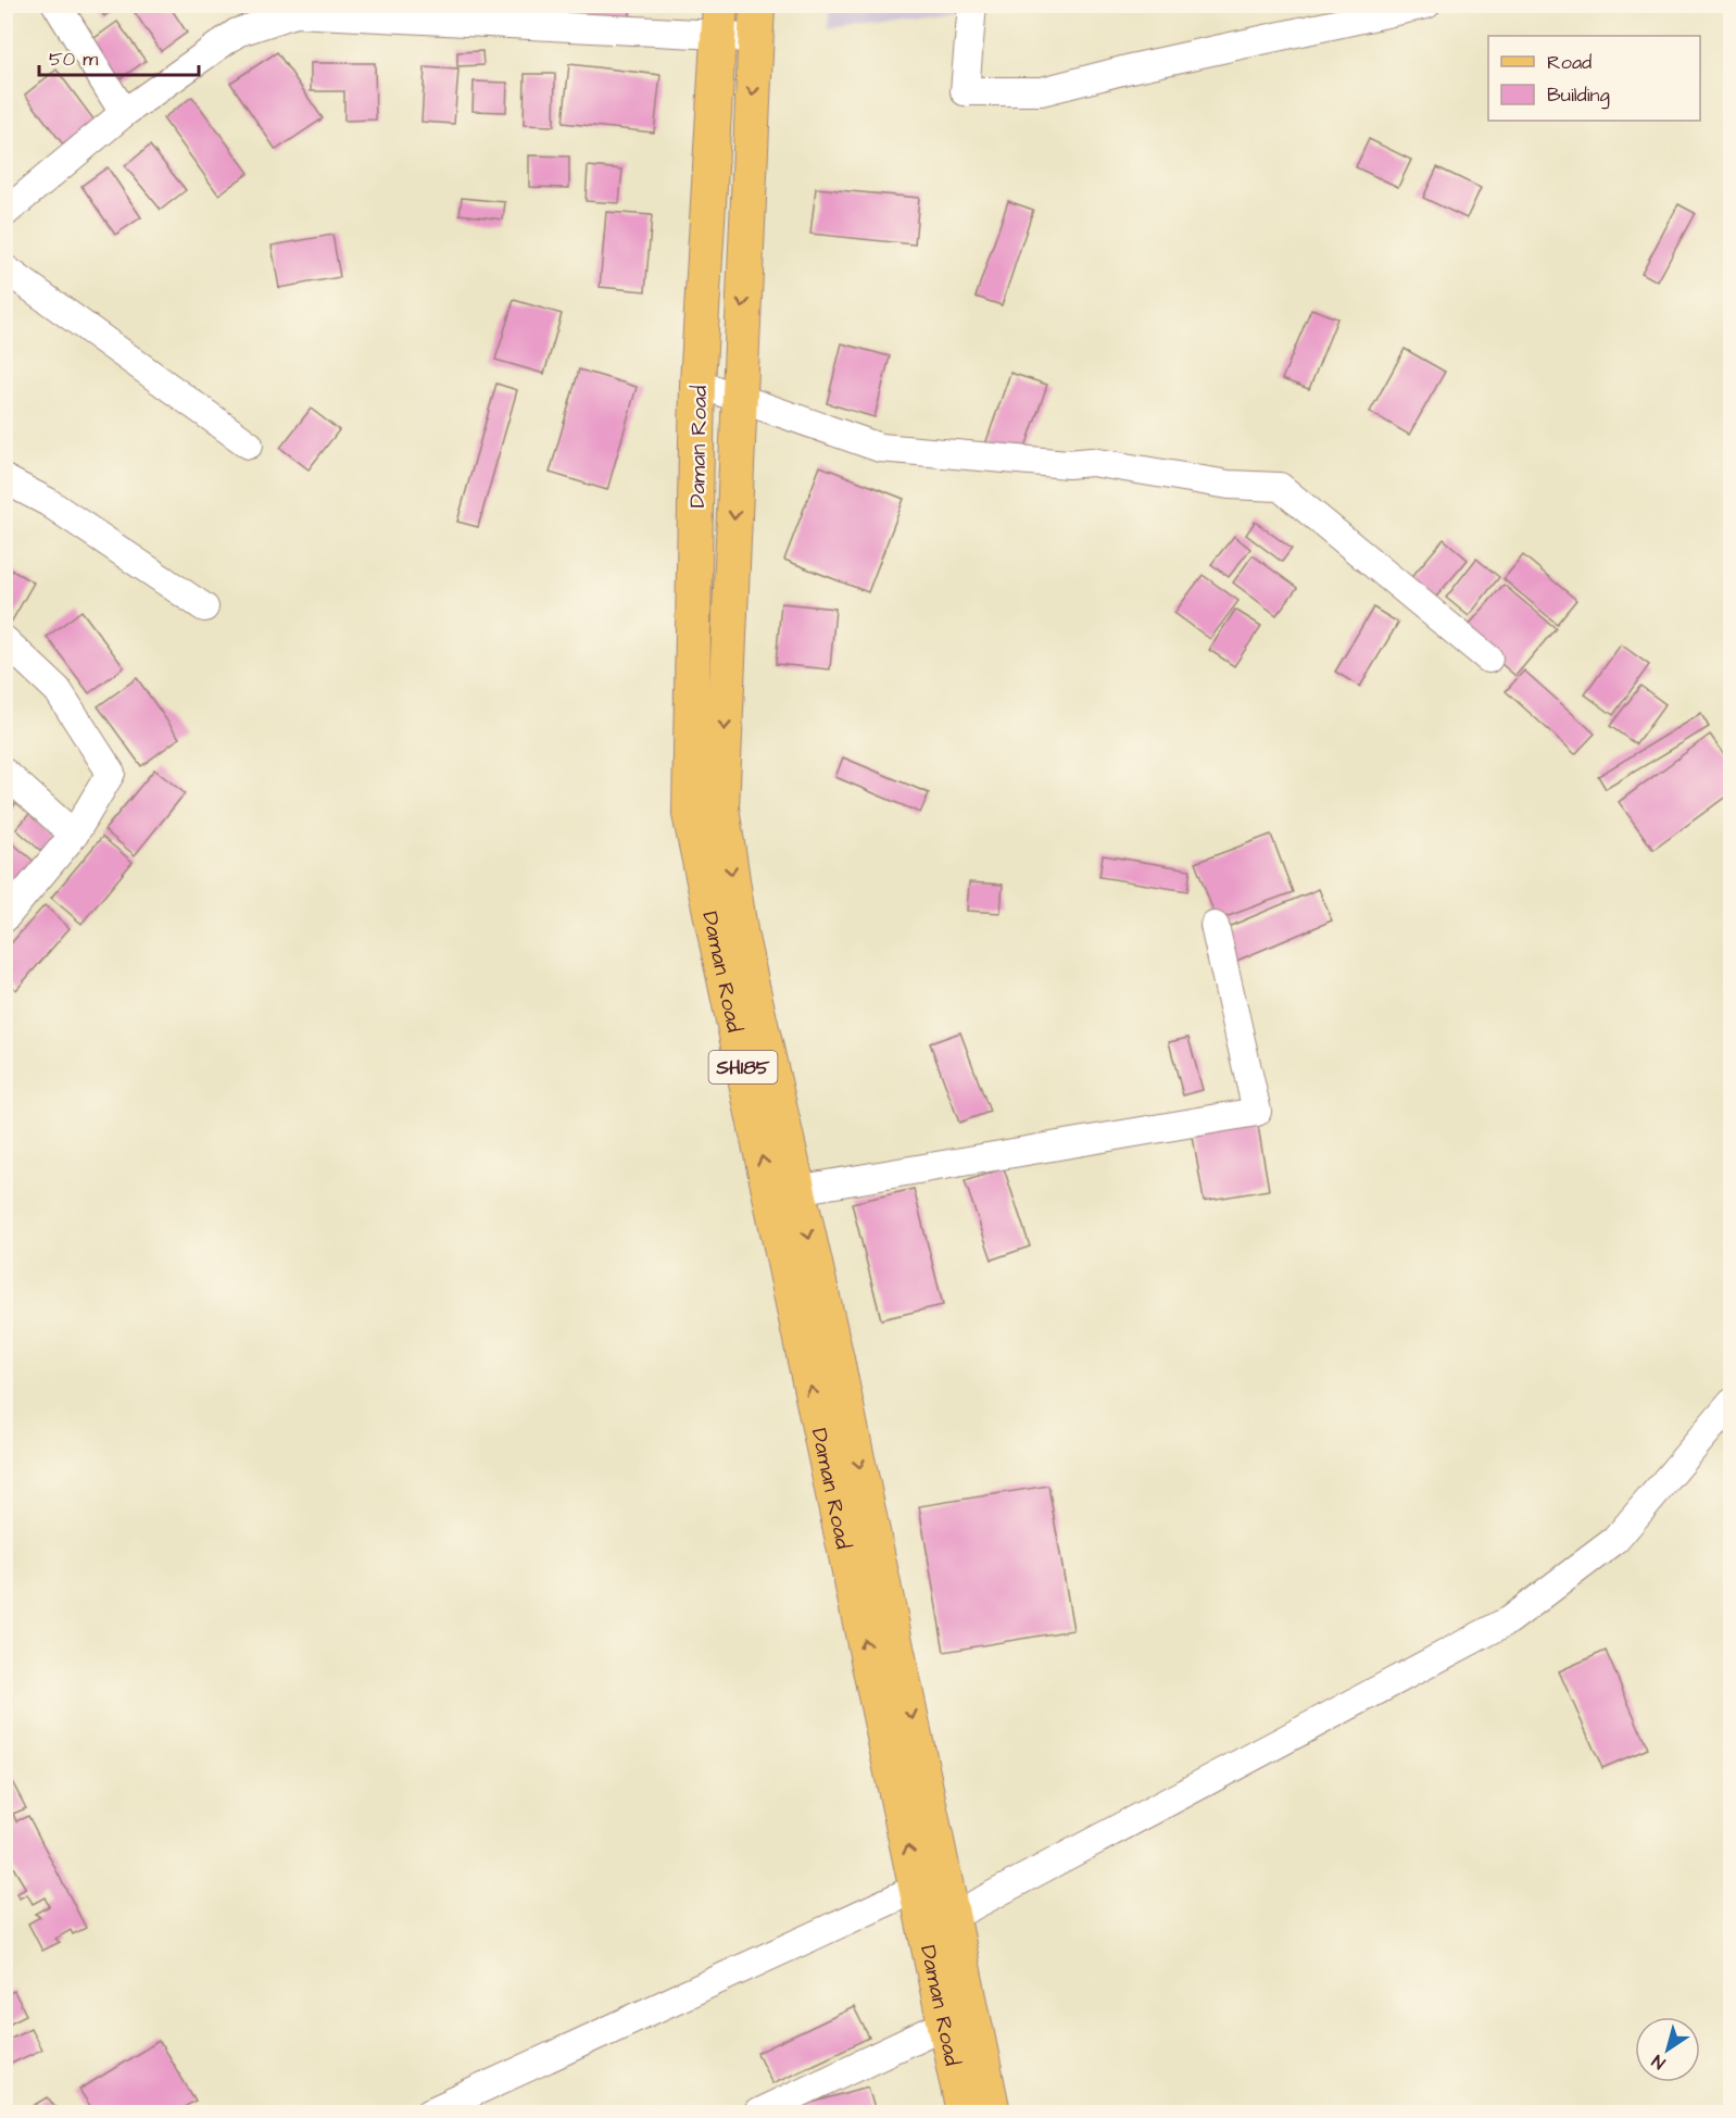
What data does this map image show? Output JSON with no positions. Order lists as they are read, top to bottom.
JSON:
{
  "streets": {
    "main road": ["Daman Road", "SH185"]
  },
  "legend": ["Road", "Building"],
  "scale_bar": "50 m",
  "north": "bottom left"
}
